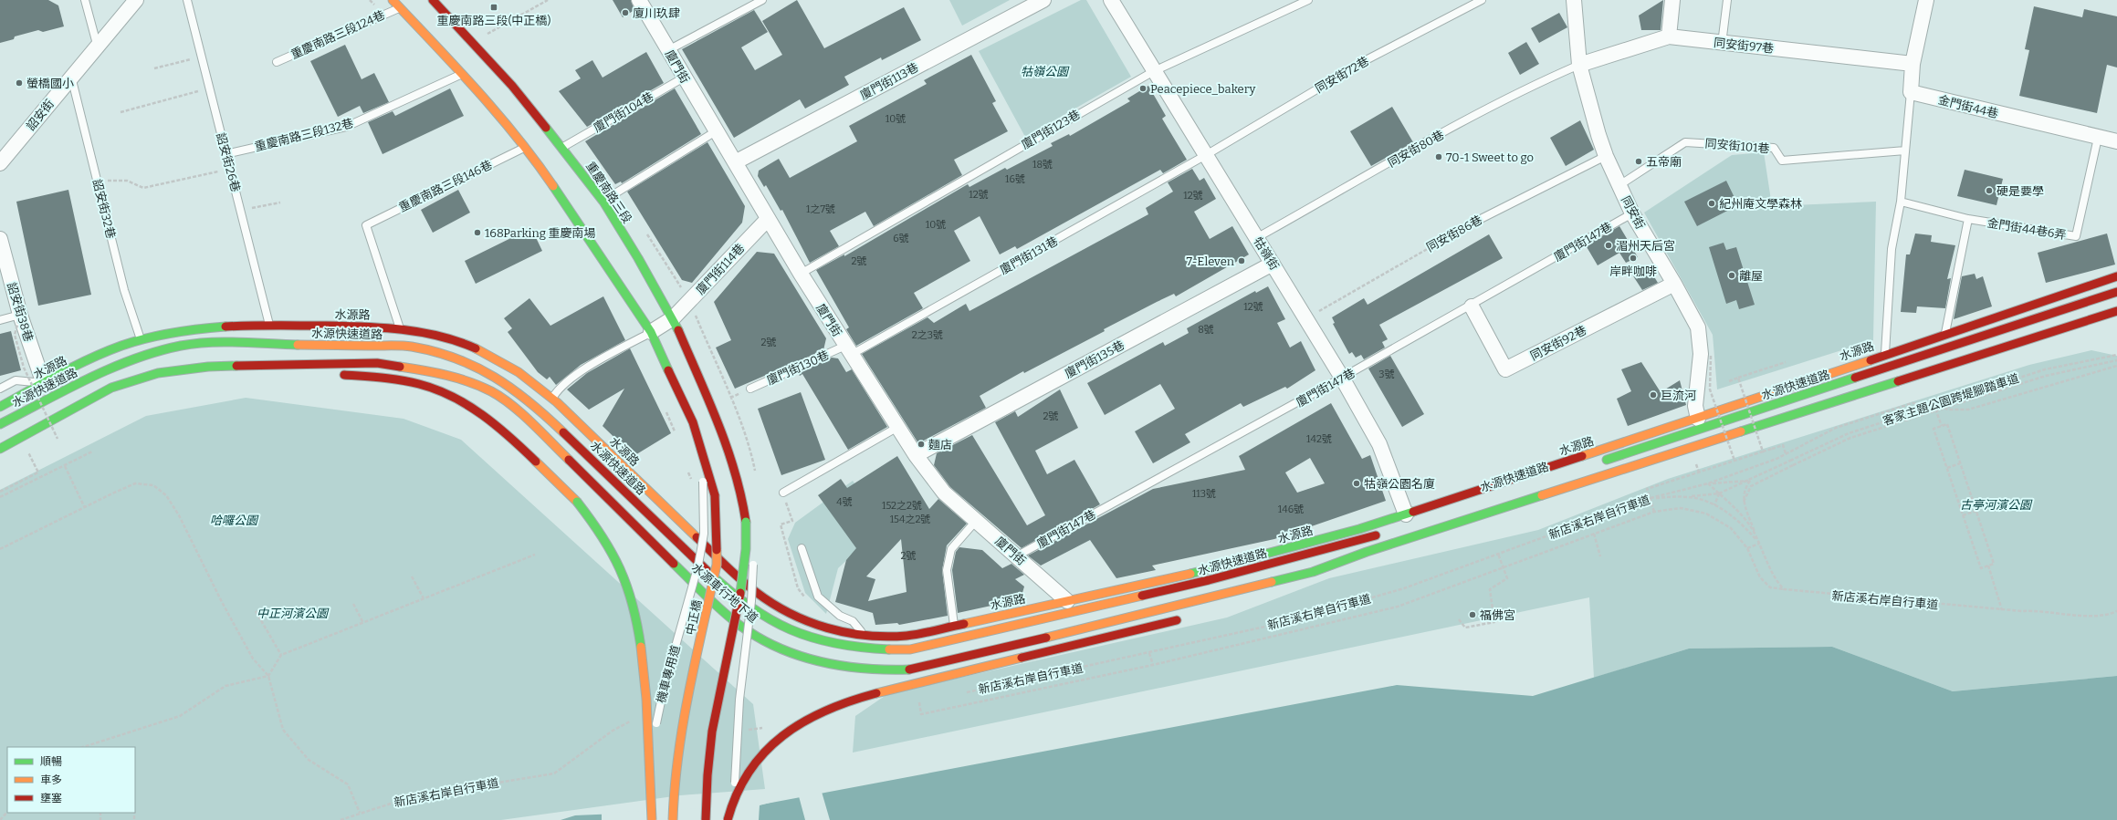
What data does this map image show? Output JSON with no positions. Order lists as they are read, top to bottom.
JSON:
{
  "streets": {
    "main road": [
      "重慶南路三段",
      "水源路",
      "水源快速道路",
      "水源車行地下道",
      "中正橋"
    ],
    "street": [
      "同安街97巷",
      "廈門街",
      "廈門街113巷",
      "金門街44巷",
      "詔安街",
      "同安街",
      "牯嶺街",
      "廈門街114巷",
      "詔安街38巷",
      "同安街92巷",
      "廈門街135巷"
    ],
    "lane": [
      "重慶南路三段124巷",
      "同安街72巷",
      "廈門街104巷",
      "廈門街123巷",
      "重慶南路三段132巷",
      "同安街101巷",
      "同安街80巷",
      "詔安街26巷",
      "重慶南路三段146巷",
      "詔安街32巷",
      "金門街44巷6弄",
      "同安街86巷",
      "廈門街147巷",
      "廈門街131巷",
      "廈門街130巷",
      "機車專用道"
    ],
    "path": ["客家主題公園跨堤腳踏車道", "新店溪右岸自行車道"]
  },
  "crossings": [
    ["同安街97巷", "同安街80巷"],
    ["同安街97巷", "同安街"],
    ["廈門街", "廈門街113巷"],
    ["廈門街", "廈門街104巷"],
    ["廈門街", "廈門街123巷"],
    ["廈門街", "廈門街147巷"],
    ["廈門街", "廈門街131巷"],
    ["廈門街", "廈門街114巷"],
    ["廈門街", "水源路"],
    ["廈門街", "廈門街135巷"],
    ["廈門街", "廈門街130巷"],
    ["同安街72巷", "牯嶺街"],
    ["同安街72巷", "廈門街131巷"],
    ["金門街44巷", "金門街44巷6弄"],
    ["廈門街104巷", "重慶南路三段"],
    ["詔安街", "詔安街32巷"],
    ["廈門街123巷", "牯嶺街"],
    ["重慶南路三段132巷", "詔安街26巷"],
    ["同安街101巷", "同安街"],
    ["同安街80巷", "同安街"],
    ["同安街80巷", "牯嶺街"],
    ["詔安街26巷", "水源路"],
    ["重慶南路三段146巷", "水源路"],
    ["重慶南路三段", "廈門街114巷"],
    ["詔安街32巷", "水源路"],
    ["同安街", "同安街86巷"],
    ["同安街", "廈門街147巷"],
    ["同安街", "水源路"],
    ["同安街", "同安街92巷"],
    ["同安街86巷", "牯嶺街"],
    ["廈門街147巷", "牯嶺街"],
    ["廈門街147巷", "同安街92巷"],
    ["牯嶺街", "廈門街131巷"],
    ["牯嶺街", "水源路"],
    ["牯嶺街", "廈門街135巷"],
    ["廈門街131巷", "廈門街130巷"],
    ["詔安街38巷", "水源路"],
    ["水源路", "水源車行地下道"],
    ["水源快速道路", "水源車行地下道"],
    ["中正橋", "機車專用道"]
  ],
  "parks": [
    "牯嶺公園",
    "古亭河濱公園",
    "哈囉公園",
    "中正河濱公園"
  ],
  "places": {
    "transit": ["重慶南路三段(中正橋)"],
    "other": [
      "廈川玖肆",
      "螢橋國小",
      "Peacepiece_bakery",
      "70-1 Sweet to go",
      "五帝廟",
      "硬是要學",
      "紀州庵文學森林",
      "168Parking 重慶南場",
      "湄州天后宮",
      "岸畔咖啡",
      "7-Eleven",
      "離屋",
      "巨流河",
      "麵店",
      "牯嶺公園名廈",
      "福佛宮"
    ]
  },
  "house_numbers": [
    "10號",
    "18號",
    "16號",
    "12號",
    "12號",
    "1之7號",
    "10號",
    "6號",
    "2號",
    "12號",
    "8號",
    "2之3號",
    "2號",
    "3號",
    "2號",
    "142號",
    "113號",
    "4號",
    "152之2號",
    "146號",
    "154之2號",
    "2號"
  ],
  "legend": ["順暢", "車多", "壅塞"]
}
